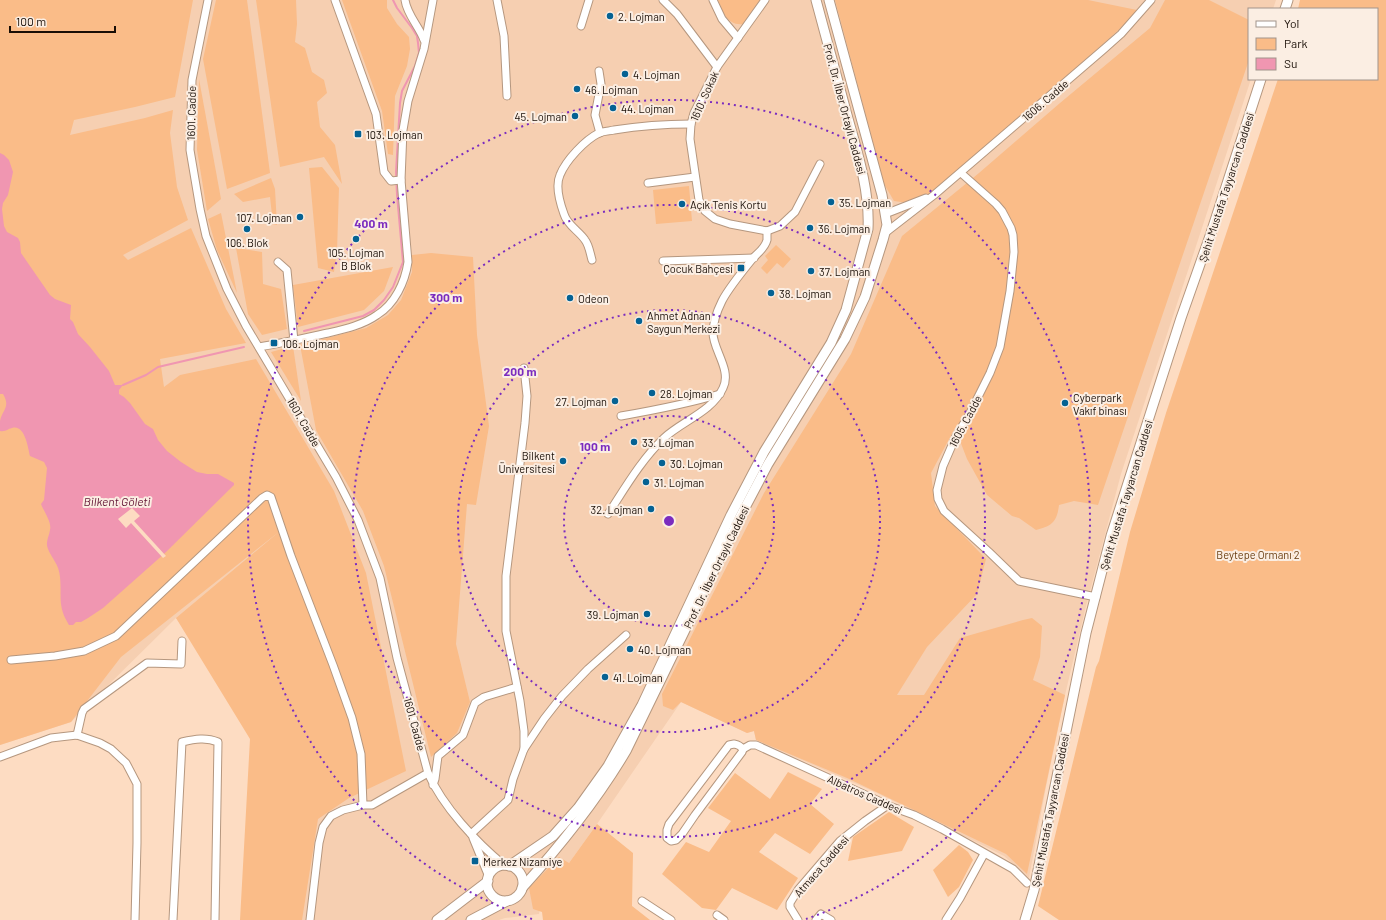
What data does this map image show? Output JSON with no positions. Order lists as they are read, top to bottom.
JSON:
{
  "streets": {
    "street": [
      "1610. Sokak",
      "1606. Cadde",
      "Prof. Dr. İlber Ortaylı Caddesi",
      "1601. Cadde",
      "Şehit Mustafa Tayyarcan Caddesi",
      "1605. Cadde",
      "Albatros Caddesi",
      "Atmaca Caddesi"
    ]
  },
  "crossings": [
    ["1606. Cadde", "Prof. Dr. İlber Ortaylı Caddesi"],
    ["1606. Cadde", "1605. Cadde"],
    ["Prof. Dr. İlber Ortaylı Caddesi", "1601. Cadde"],
    ["Şehit Mustafa Tayyarcan Caddesi", "1605. Cadde"],
    ["Albatros Caddesi", "Atmaca Caddesi"]
  ],
  "water": ["Bilkent Göleti"],
  "parks": ["Beytepe Ormanı 2"],
  "places": {
    "other": [
      "2. Lojman",
      "4. Lojman",
      "46. Lojman",
      "44. Lojman",
      "45. Lojman",
      "35. Lojman",
      "Açık Tenis Kortu",
      "107. Lojman",
      "36. Lojman",
      "106. Blok",
      "105. Lojman B Blok",
      "37. Lojman",
      "38. Lojman",
      "Odeon",
      "Ahmet Adnan Saygun Merkezi",
      "28. Lojman",
      "27. Lojman",
      "Cyberpark Vakıf binası",
      "33. Lojman",
      "Bilkent Üniversitesi",
      "30. Lojman",
      "31. Lojman",
      "32. Lojman",
      "39. Lojman",
      "40. Lojman",
      "41. Lojman"
    ],
    "transit": [
      "103. Lojman",
      "Çocuk Bahçesi",
      "106. Lojman",
      "Merkez Nizamiye"
    ]
  },
  "legend": ["Yol", "Park", "Su"],
  "scale_bar": "100 m",
  "rings": [
    "400 m",
    "300 m",
    "200 m",
    "100 m"
  ]
}
